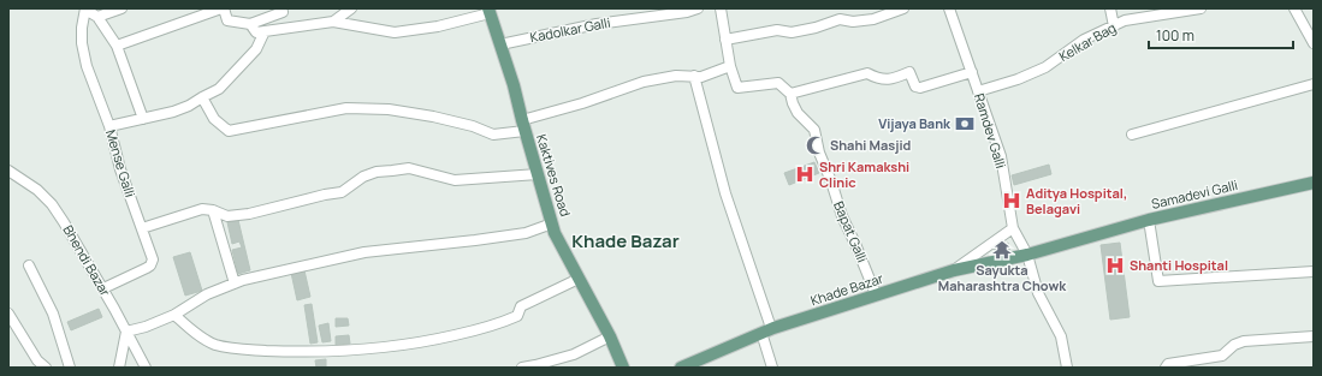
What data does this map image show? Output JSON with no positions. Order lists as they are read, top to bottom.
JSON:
{
  "streets": {
    "main road": ["Kaktives Road", "Samadevi Galli", "Khade Bazar"],
    "street": [
      "Kadolkar Galli",
      "Kelkar Bag",
      "Ramdev Galli",
      "Mense Galli",
      "Bapat Galli",
      "Bhendi Bazar"
    ]
  },
  "crossings": [
    ["Kadolkar Galli", "Kaktives Road"],
    ["Kelkar Bag", "Ramdev Galli"],
    ["Ramdev Galli", "Samadevi Galli"],
    ["Ramdev Galli", "Khade Bazar"],
    ["Mense Galli", "Bhendi Bazar"],
    ["Samadevi Galli", "Khade Bazar"],
    ["Bapat Galli", "Khade Bazar"]
  ],
  "districts": ["Khade Bazar"],
  "places": {
    "bank": ["Vijaya Bank"],
    "mosque": ["Shahi Masjid"],
    "hospital": ["Shri Kamakshi Clinic", "Aditya Hospital, Belagavi", "Shanti Hospital"],
    "temple": ["Sayukta Maharashtra Chowk"]
  },
  "scale_bar": "100 m"
}
